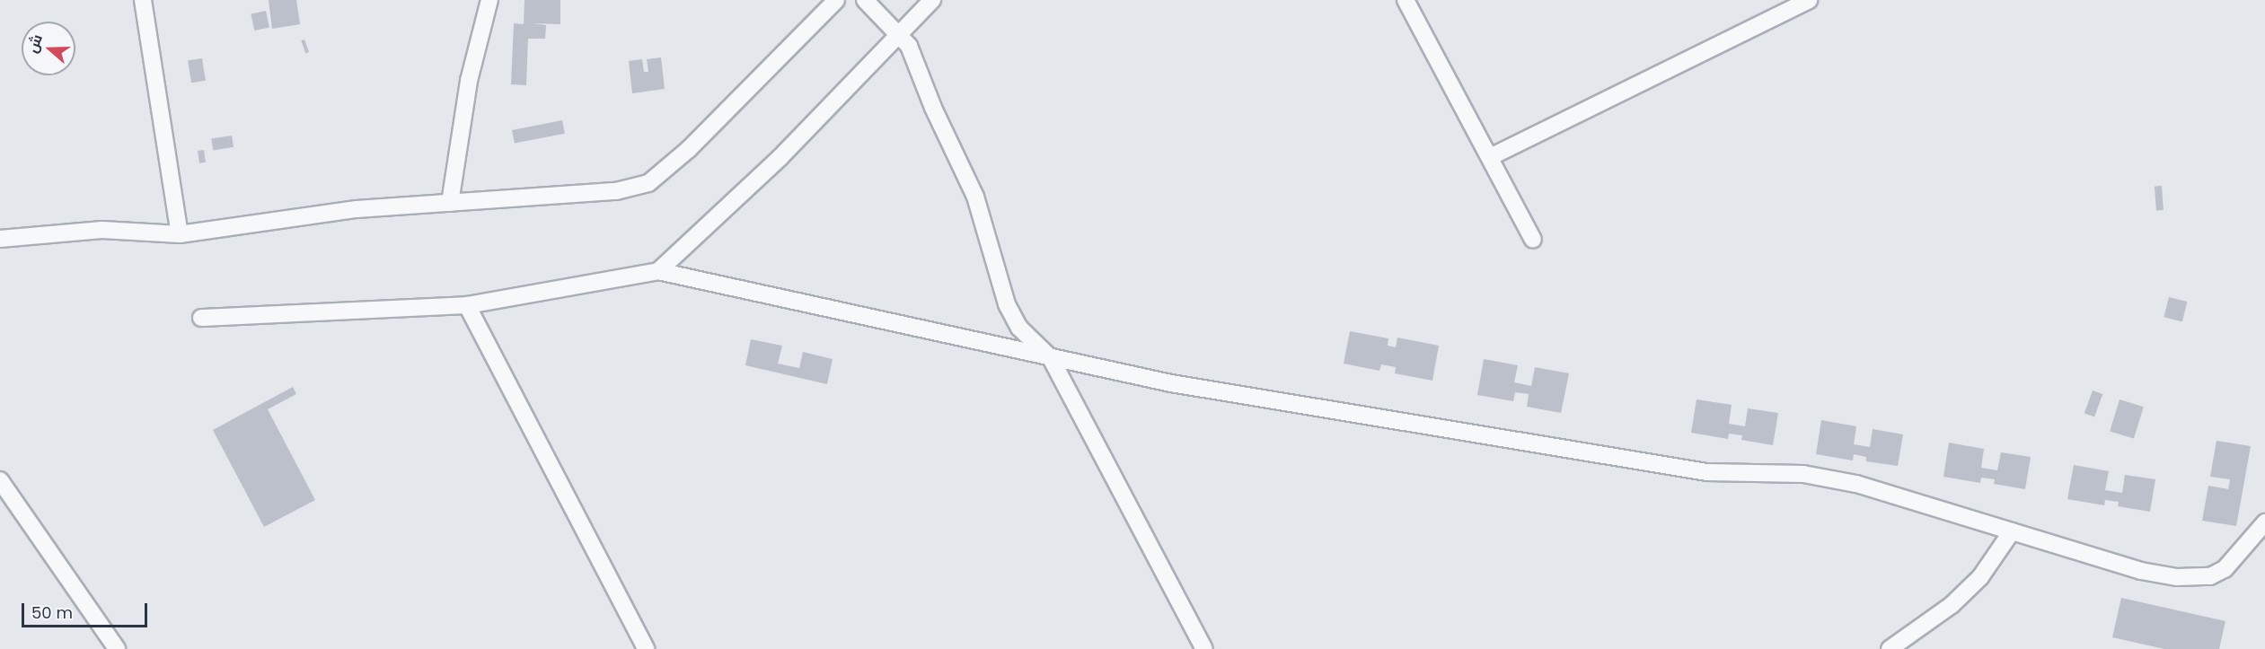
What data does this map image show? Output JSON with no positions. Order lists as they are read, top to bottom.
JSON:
{
  "scale_bar": "50 m",
  "north": "left"
}
